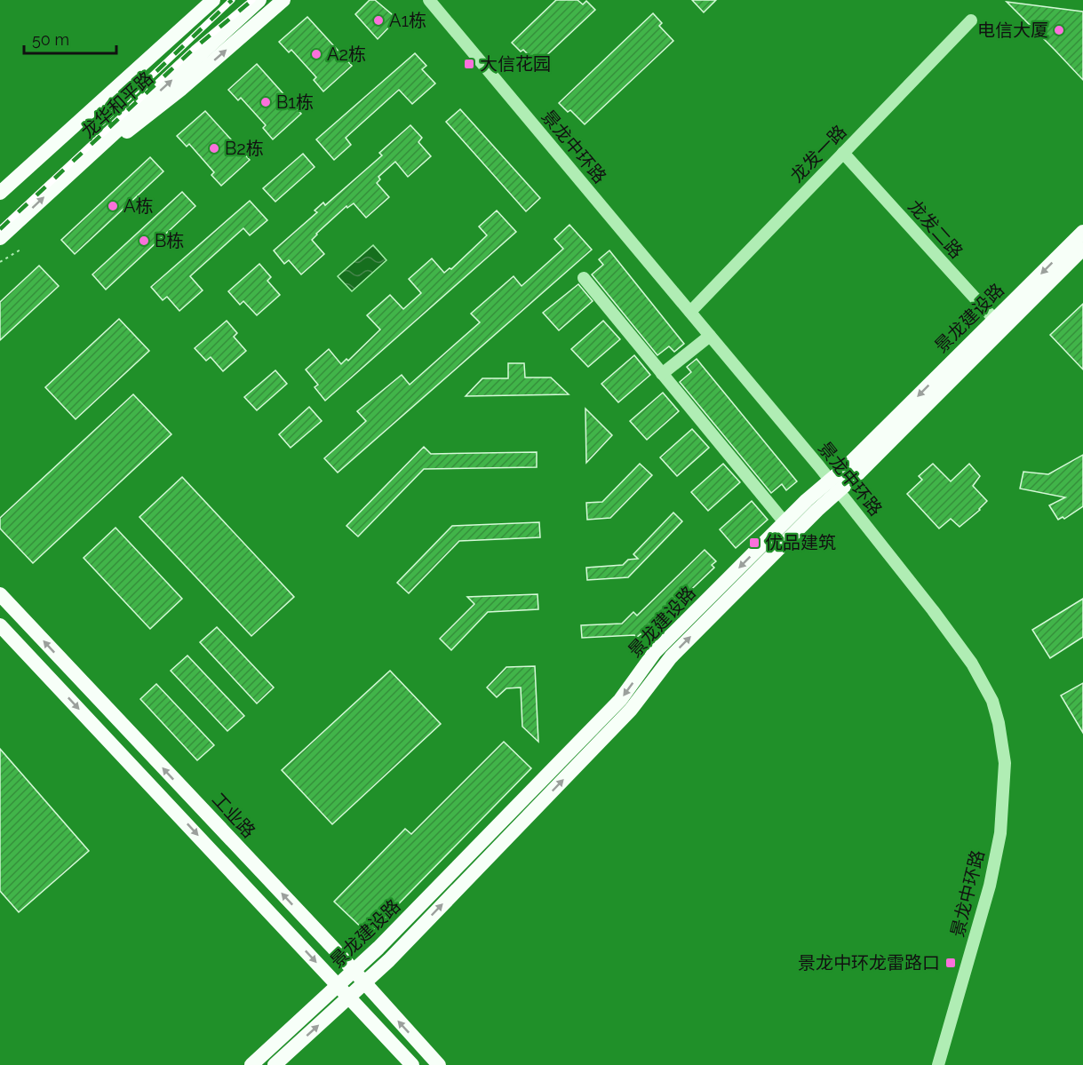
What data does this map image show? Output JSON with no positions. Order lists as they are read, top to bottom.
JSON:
{
  "streets": {
    "main road": ["龙华和平路", "景龙建设路", "工业路"],
    "street": ["景龙中环路", "龙发一路", "龙发二路"]
  },
  "crossings": [
    ["景龙中环路", "龙发一路"],
    ["景龙中环路", "景龙建设路"],
    ["龙发一路", "龙发二路"],
    ["龙发二路", "景龙建设路"],
    ["景龙建设路", "工业路"]
  ],
  "places": {
    "other": [
      "A1栋",
      "电信大厦",
      "A2栋",
      "B1栋",
      "B2栋",
      "A栋",
      "B栋"
    ],
    "transit": ["大信花园", "优品建筑", "景龙中环龙雷路口"]
  },
  "scale_bar": "50 m"
}
